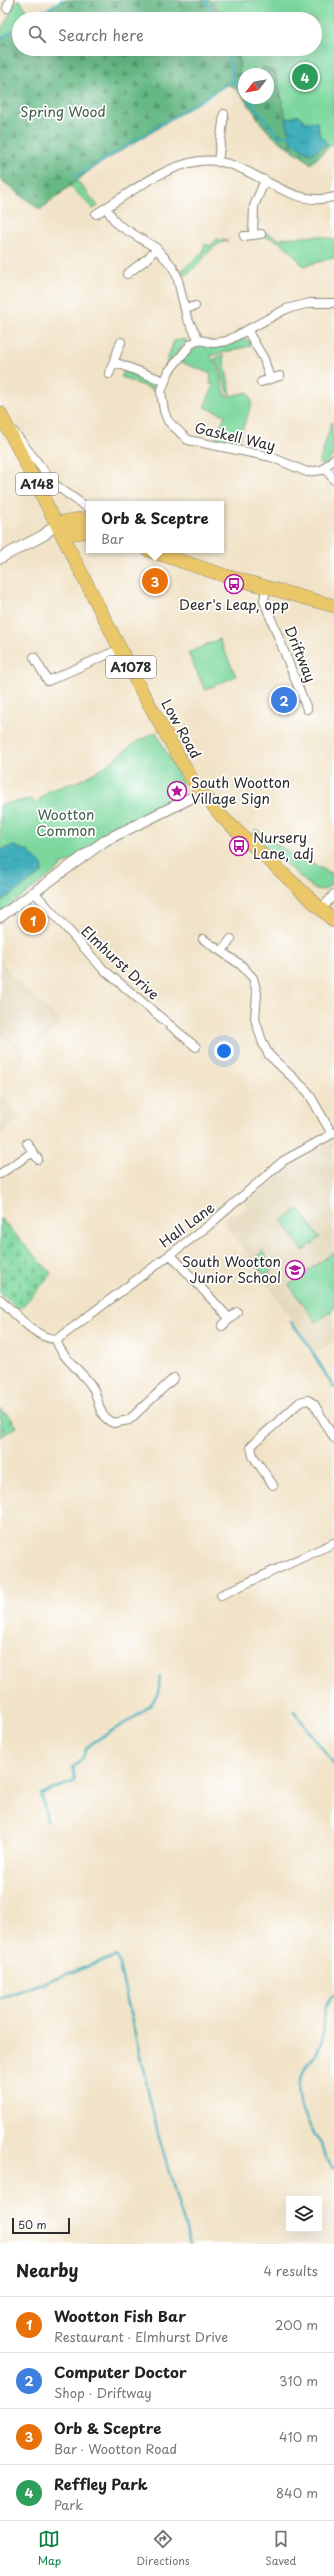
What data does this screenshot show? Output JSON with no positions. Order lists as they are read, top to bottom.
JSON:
{
  "streets": {
    "main road": ["A148", "A1078", "Low Road"],
    "street": [
      "Gaskell Way",
      "Driftway",
      "Elmhurst Drive",
      "Hall Lane"
    ]
  },
  "crossings": [
    ["A148", "Low Road"]
  ],
  "parks": ["Spring Wood", "Wootton Common"],
  "places": {
    "bus stop": ["Deer's Leap, opp", "Nursery Lane, adj"],
    "place": ["South Wootton Village Sign"],
    "school or university": ["South Wootton Junior School"]
  },
  "scale_bar": "50 m",
  "north": "bottom left",
  "page": {
    "search": "Search here",
    "pins": [
      "4",
      "3",
      "2",
      "1"
    ],
    "popup": ["Orb & Sceptre", "Bar"],
    "scale": "50 m",
    "heading": ["Nearby", "4 results"],
    "list": [
      {
        "mark": "1",
        "name": "Wootton Fish Bar",
        "note": "Restaurant · Elmhurst Drive",
        "value": "200 m"
      },
      {
        "mark": "2",
        "name": "Computer Doctor",
        "note": "Shop · Driftway",
        "value": "310 m"
      },
      {
        "mark": "3",
        "name": "Orb & Sceptre",
        "note": "Bar · Wootton Road",
        "value": "410 m"
      },
      {
        "mark": "4",
        "name": "Reffley Park",
        "note": "Park",
        "value": "840 m"
      }
    ],
    "nav": ["Map", "Directions", "Saved"]
  }
}
